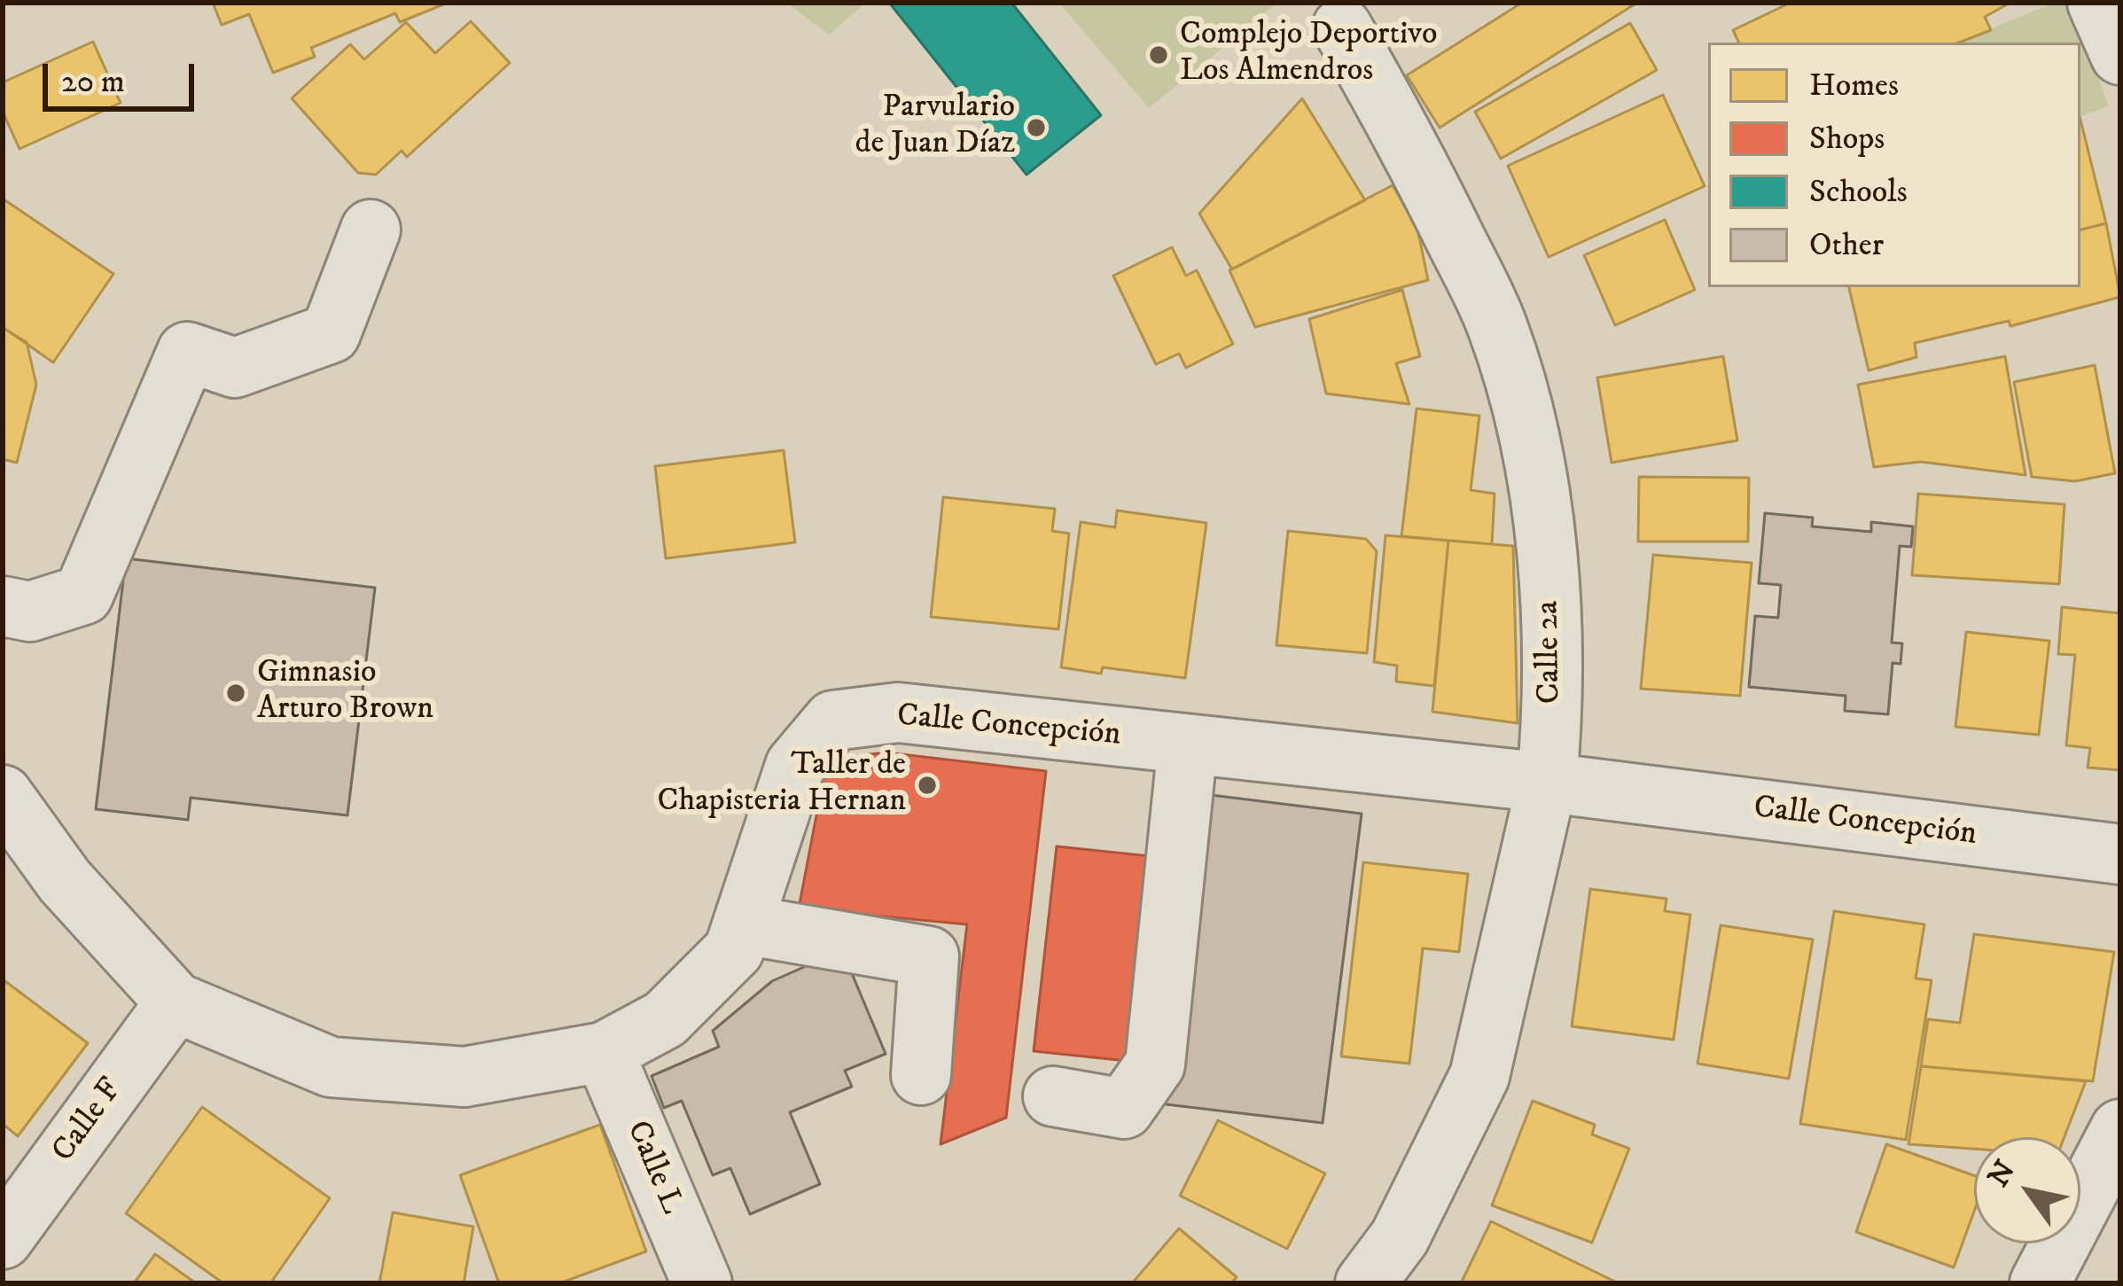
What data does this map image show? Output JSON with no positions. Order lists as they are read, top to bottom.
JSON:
{
  "streets": {
    "street": [
      "Calle 2a",
      "Calle Concepción",
      "Calle F",
      "Calle L"
    ]
  },
  "crossings": [
    ["Calle 2a", "Calle Concepción"],
    ["Calle Concepción", "Calle F"],
    ["Calle Concepción", "Calle L"]
  ],
  "places": [
    "Complejo Deportivo Los Almendros",
    "Parvulario de Juan Díaz",
    "Gimnasio Arturo Brown",
    "Taller de Chapisteria Hernan"
  ],
  "legend": [
    "Homes",
    "Shops",
    "Schools",
    "Other"
  ],
  "scale_bar": "20 m",
  "north": "top left"
}
